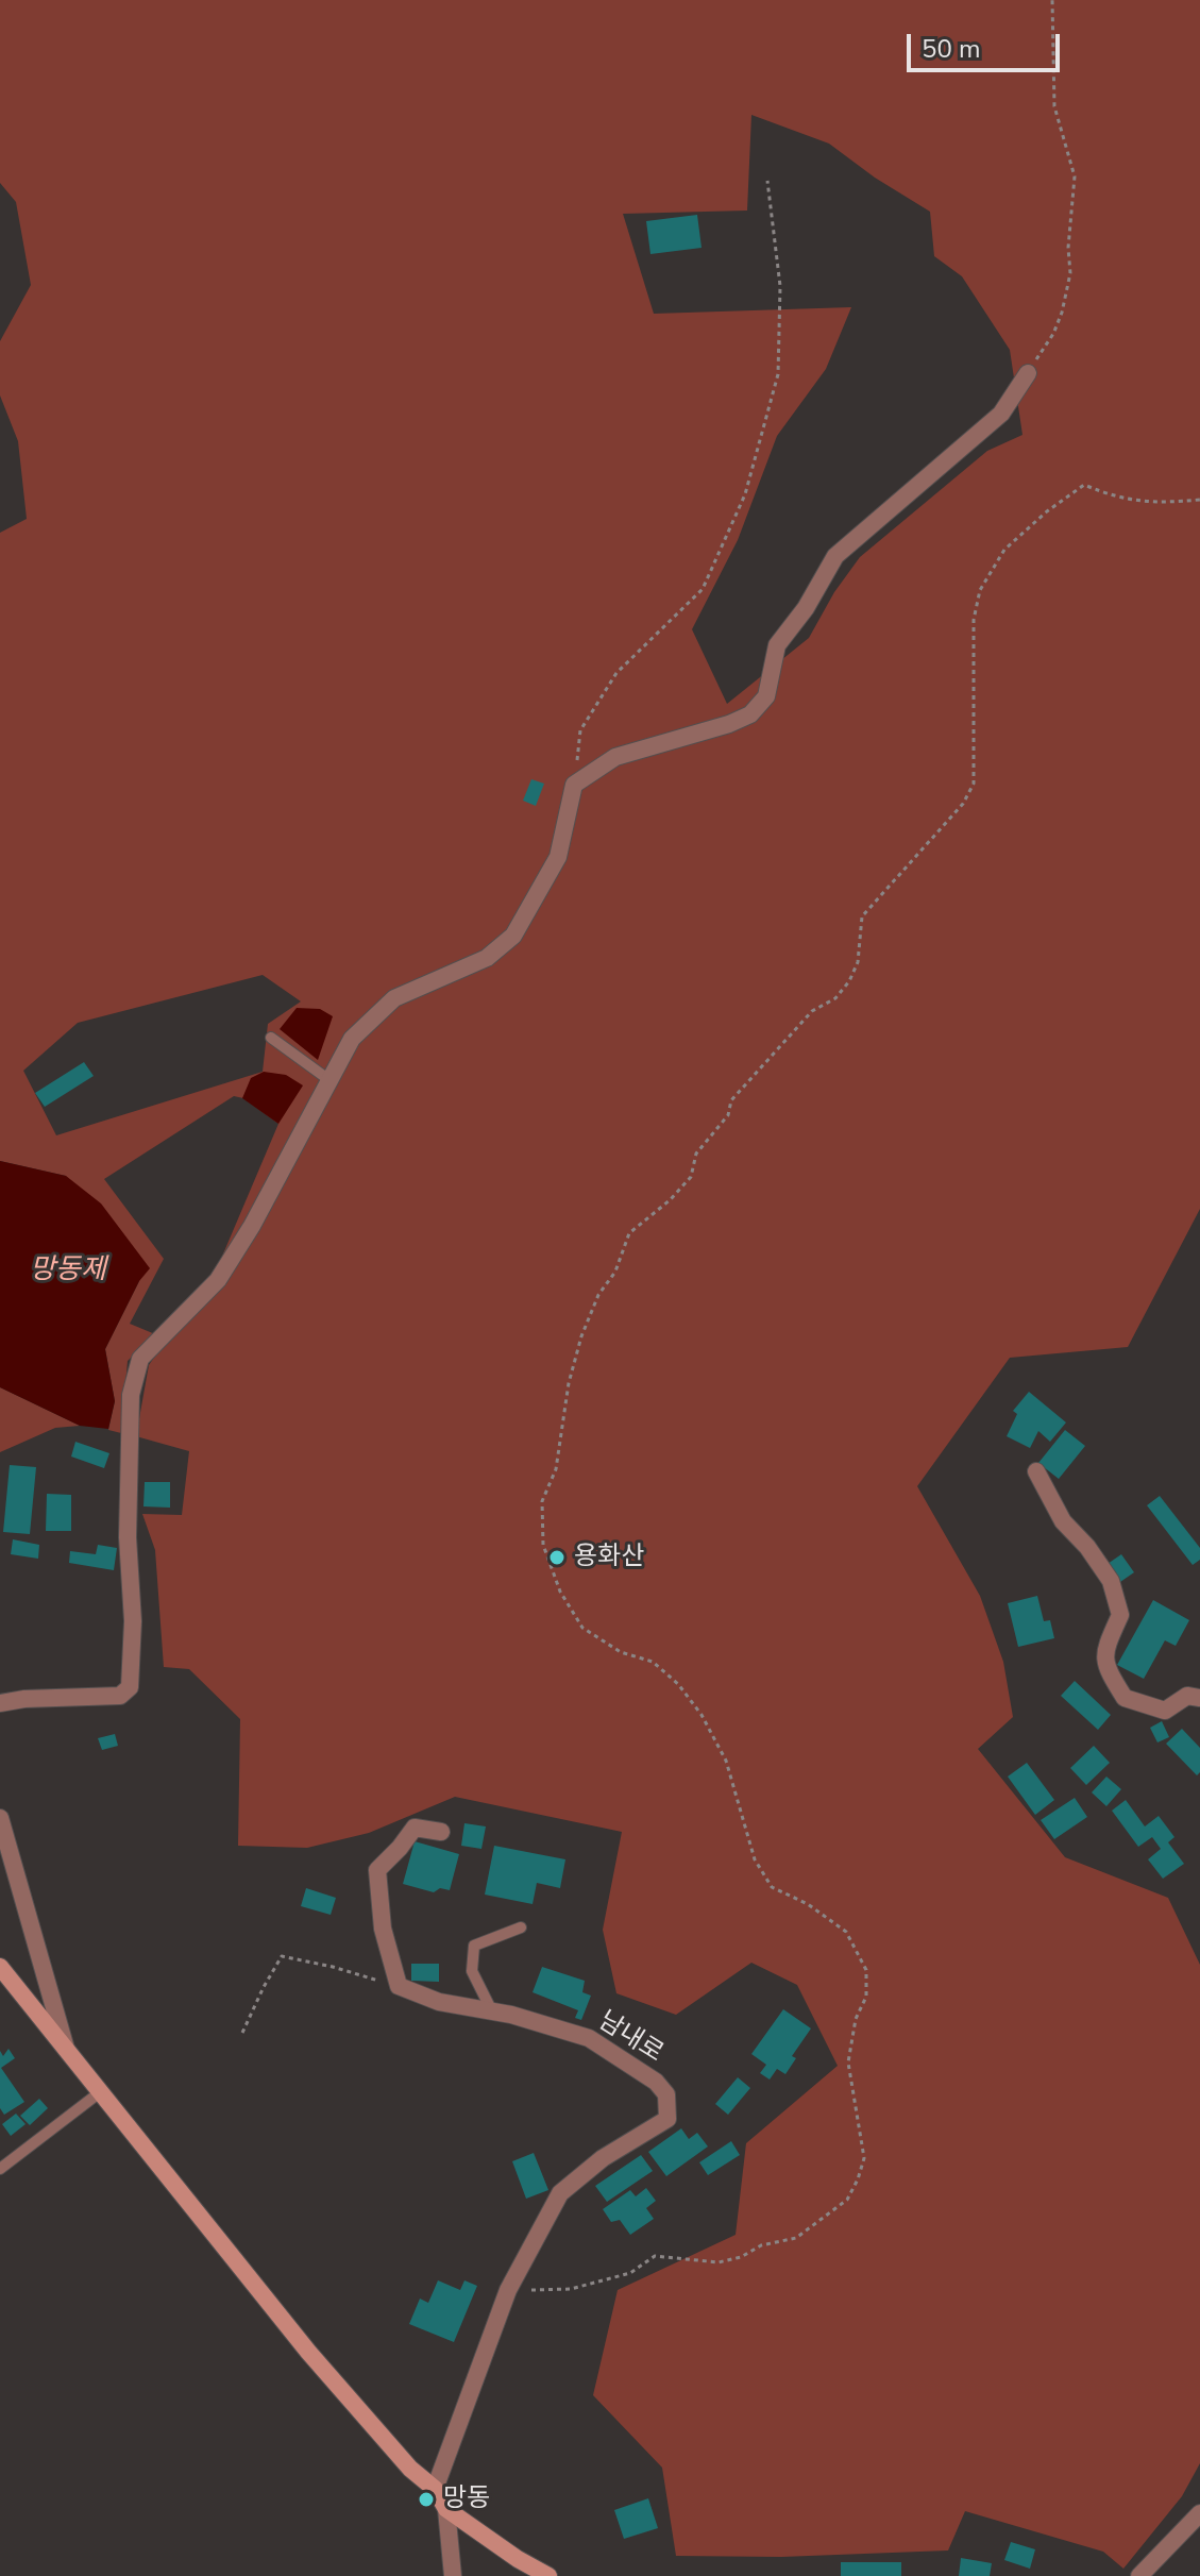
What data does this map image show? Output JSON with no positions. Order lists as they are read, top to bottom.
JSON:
{
  "streets": {
    "street": ["남내로"]
  },
  "water": ["망동제"],
  "places": ["용화산", "망동"],
  "scale_bar": "50 m"
}
